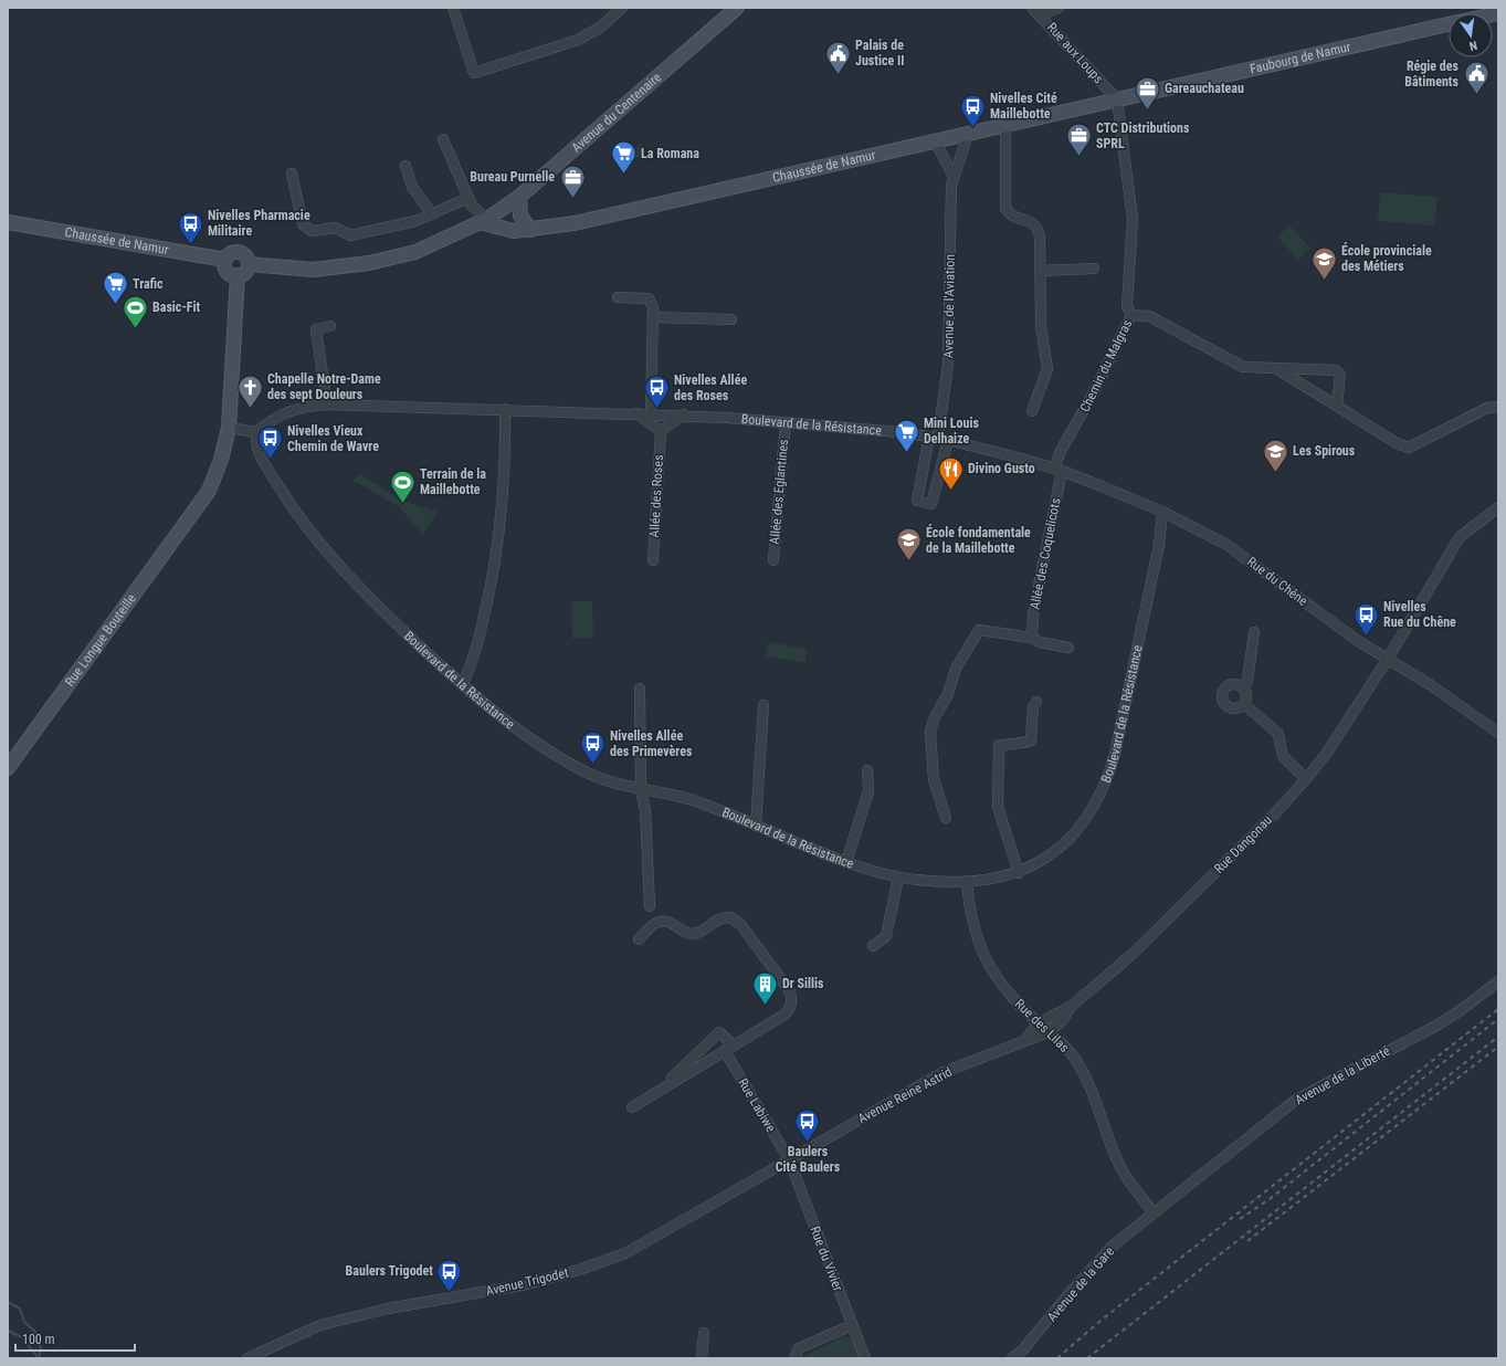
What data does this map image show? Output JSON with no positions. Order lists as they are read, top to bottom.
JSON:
{
  "streets": {
    "street": [
      "Rue aux Loups",
      "Faubourg de Namur",
      "Avenue du Centenaire",
      "Chaussée de Namur",
      "Avenue de l'Aviation",
      "Chemin du Malgras",
      "Boulevard de la Résistance",
      "Allée des Eglantines",
      "Allée des Roses",
      "Allée des Coquelicots",
      "Rue du Chêne",
      "Rue Longue Bouteille",
      "Rue Dangonau",
      "Rue des Lilas",
      "Avenue de la Liberté",
      "Avenue Reine Astrid",
      "Rue Labiwe",
      "Rue du Vivier",
      "Avenue Trigodet",
      "Avenue de la Gare"
    ]
  },
  "crossings": [
    ["Rue aux Loups", "Faubourg de Namur"],
    ["Rue aux Loups", "Chaussée de Namur"],
    ["Rue aux Loups", "Chemin du Malgras"],
    ["Faubourg de Namur", "Chaussée de Namur"],
    ["Faubourg de Namur", "Chemin du Malgras"],
    ["Avenue du Centenaire", "Chaussée de Namur"],
    ["Chaussée de Namur", "Avenue de l'Aviation"],
    ["Chaussée de Namur", "Chemin du Malgras"],
    ["Avenue de l'Aviation", "Boulevard de la Résistance"],
    ["Chemin du Malgras", "Boulevard de la Résistance"],
    ["Chemin du Malgras", "Allée des Coquelicots"],
    ["Boulevard de la Résistance", "Allée des Eglantines"],
    ["Boulevard de la Résistance", "Allée des Coquelicots"],
    ["Boulevard de la Résistance", "Rue du Chêne"],
    ["Boulevard de la Résistance", "Rue des Lilas"],
    ["Rue du Chêne", "Rue Dangonau"],
    ["Rue Dangonau", "Rue des Lilas"],
    ["Rue Dangonau", "Avenue Reine Astrid"],
    ["Rue des Lilas", "Avenue de la Liberté"],
    ["Rue des Lilas", "Avenue Reine Astrid"],
    ["Rue des Lilas", "Avenue de la Gare"],
    ["Avenue de la Liberté", "Avenue de la Gare"],
    ["Avenue Reine Astrid", "Rue Labiwe"],
    ["Avenue Reine Astrid", "Rue du Vivier"],
    ["Avenue Reine Astrid", "Avenue Trigodet"],
    ["Rue Labiwe", "Rue du Vivier"],
    ["Rue Labiwe", "Avenue Trigodet"],
    ["Rue du Vivier", "Avenue Trigodet"]
  ],
  "places": {
    "public building": ["Palais de Justice II", "Régie des Bâtiments"],
    "office": ["Gareauchateau", "CTC Distributions SPRL", "Bureau Purnelle"],
    "bus stop": [
      "Nivelles Cité Maillebotte",
      "Nivelles Pharmacie Militaire",
      "Nivelles Allée des Roses",
      "Nivelles Vieux Chemin de Wavre",
      "Nivelles Rue du Chêne",
      "Nivelles Allée des Primevères",
      "Baulers Cité Baulers",
      "Baulers Trigodet"
    ],
    "supermarket": ["La Romana", "Trafic", "Mini Louis Delhaize"],
    "school or university": ["École provinciale des Métiers", "Les Spirous", "École fondamentale de la Maillebotte"],
    "sports": ["Basic-Fit", "Terrain de la Maillebotte"],
    "church": ["Chapelle Notre-Dame des sept Douleurs"],
    "restaurant": ["Divino Gusto"],
    "building": ["Dr Sillis"]
  },
  "scale_bar": "100 m",
  "north": "bottom"
}
